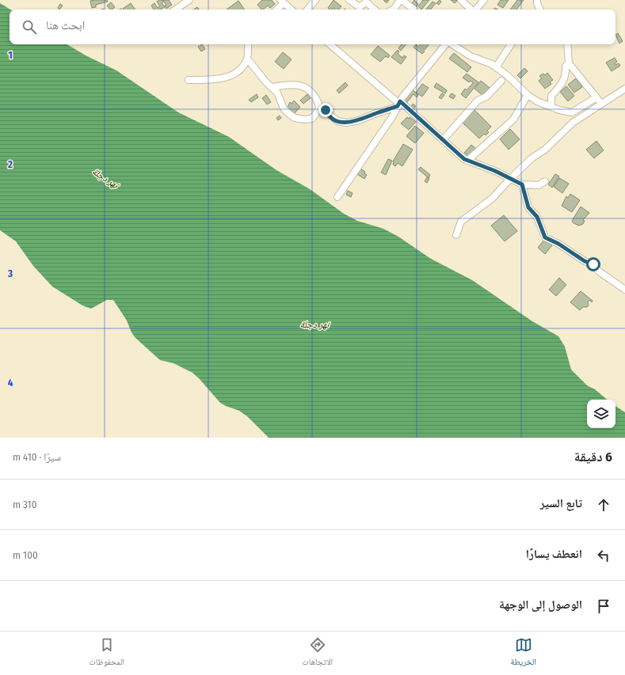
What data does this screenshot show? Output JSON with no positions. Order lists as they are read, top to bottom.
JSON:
{
  "water": ["نهر دجلة"],
  "page": {
    "search": "ابحث هنا",
    "heading": ["6 دقيقة", "سيرًا · 410 m"],
    "list": [
      ["تابع السير", "310 m"],
      ["انعطف يسارًا", "100 m"],
      "الوصول إلى الوجهة"
    ],
    "nav": ["الخريطة", "الاتجاهات", "المحفوظات"]
  },
  "grid": {
    "rows": [
      "1",
      "2",
      "3",
      "4"
    ]
  }
}
